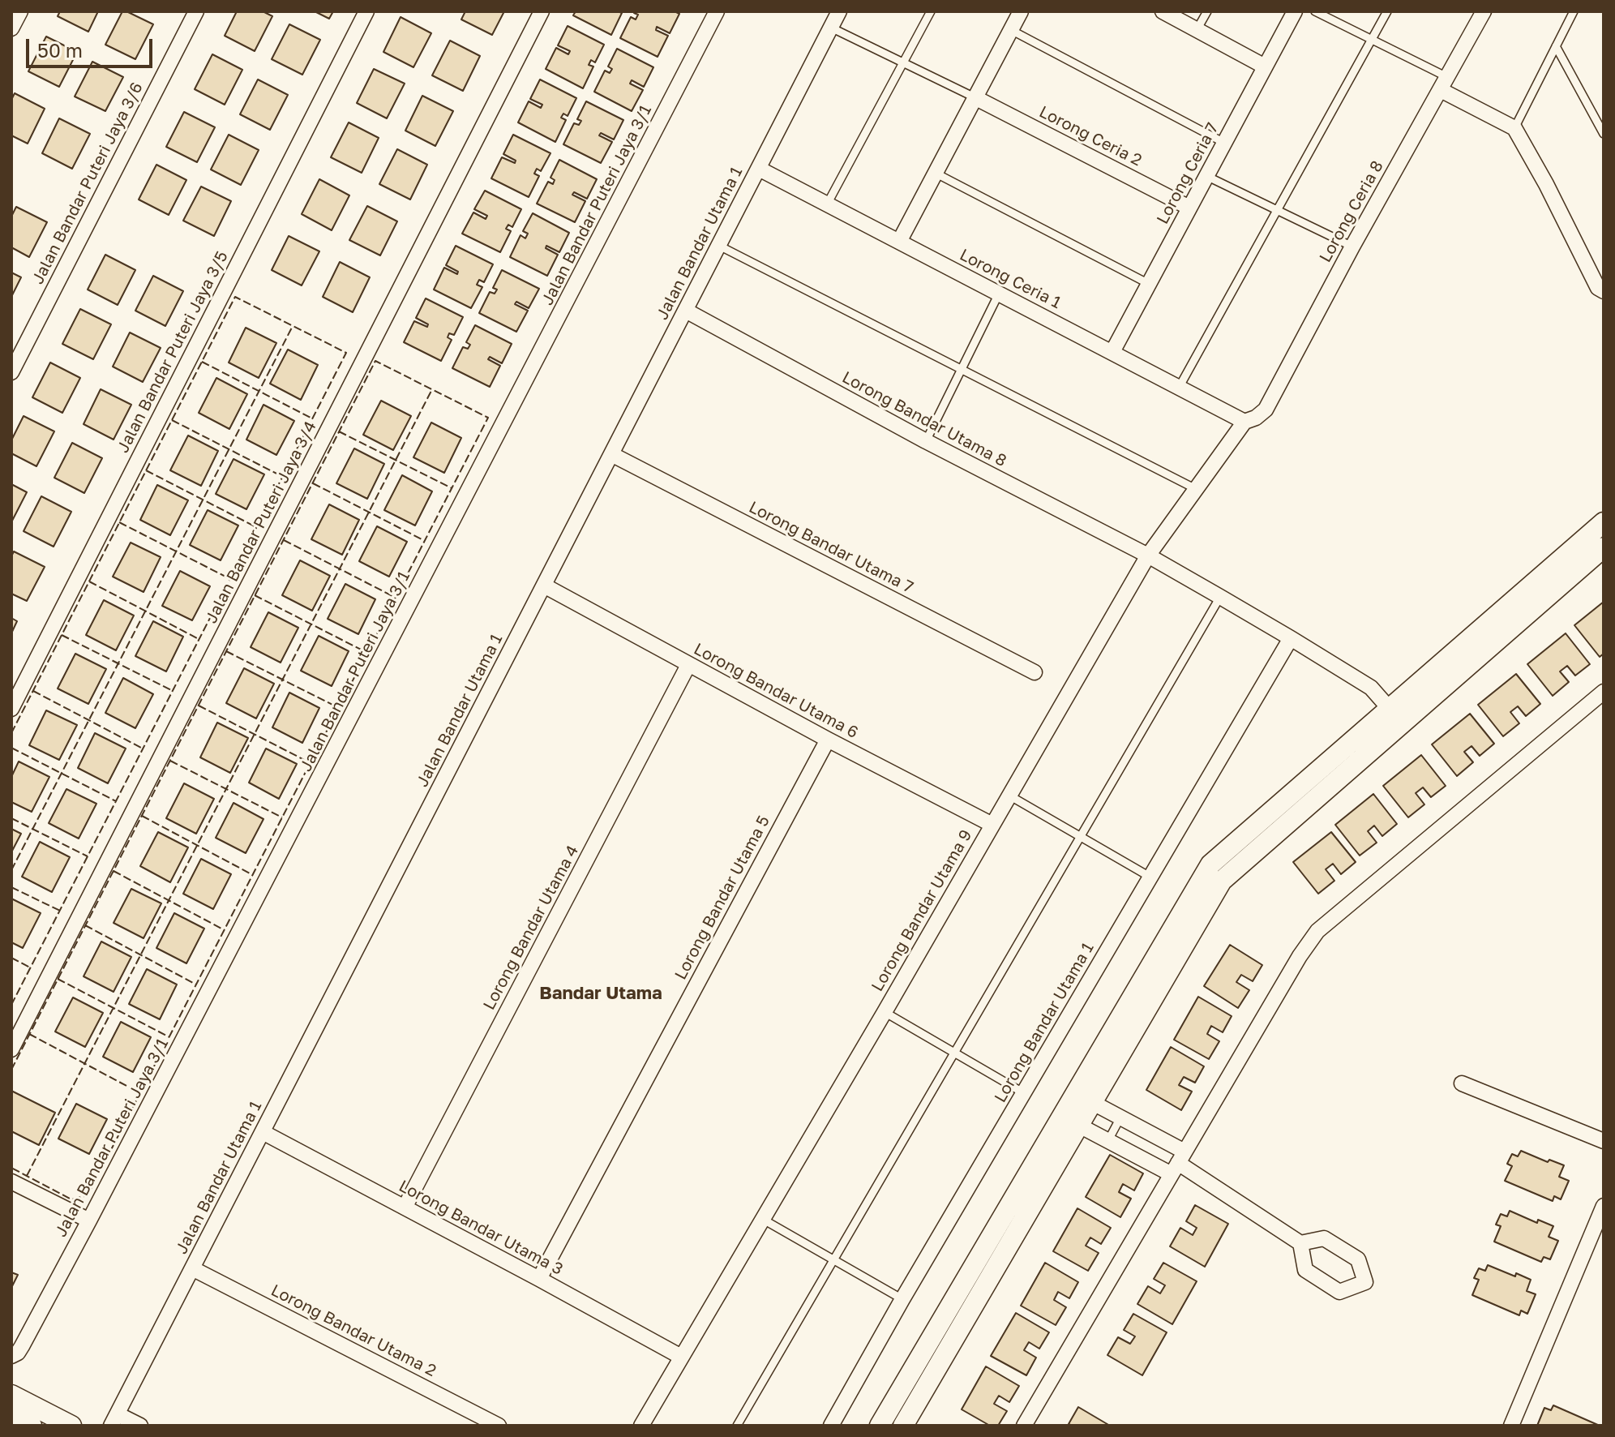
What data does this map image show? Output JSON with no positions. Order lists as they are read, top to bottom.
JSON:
{
  "streets": {
    "street": [
      "Lorong Ceria 2",
      "Lorong Ceria 7",
      "Jalan Bandar Puteri Jaya 3/6",
      "Jalan Bandar Puteri Jaya 3/1",
      "Lorong Ceria 8",
      "Jalan Bandar Utama 1",
      "Lorong Ceria 1",
      "Jalan Bandar Puteri Jaya 3/5",
      "Lorong Bandar Utama 8",
      "Jalan Bandar Puteri Jaya 3/4",
      "Lorong Bandar Utama 7",
      "Lorong Bandar Utama 6",
      "Lorong Bandar Utama 5",
      "Lorong Bandar Utama 9",
      "Lorong Bandar Utama 4",
      "Lorong Bandar Utama 1",
      "Lorong Bandar Utama 3",
      "Lorong Bandar Utama 2"
    ]
  },
  "crossings": [
    ["Lorong Ceria 2", "Lorong Ceria 7"],
    ["Lorong Ceria 7", "Lorong Ceria 1"],
    ["Lorong Ceria 8", "Lorong Ceria 1"],
    ["Lorong Ceria 8", "Lorong Bandar Utama 9"],
    ["Jalan Bandar Utama 1", "Lorong Ceria 1"],
    ["Jalan Bandar Utama 1", "Lorong Bandar Utama 8"],
    ["Jalan Bandar Utama 1", "Lorong Bandar Utama 7"],
    ["Jalan Bandar Utama 1", "Lorong Bandar Utama 6"],
    ["Jalan Bandar Utama 1", "Lorong Bandar Utama 3"],
    ["Jalan Bandar Utama 1", "Lorong Bandar Utama 2"],
    ["Lorong Ceria 1", "Lorong Bandar Utama 9"],
    ["Lorong Bandar Utama 8", "Lorong Bandar Utama 9"],
    ["Lorong Bandar Utama 8", "Lorong Bandar Utama 1"],
    ["Lorong Bandar Utama 6", "Lorong Bandar Utama 5"],
    ["Lorong Bandar Utama 6", "Lorong Bandar Utama 9"],
    ["Lorong Bandar Utama 6", "Lorong Bandar Utama 4"],
    ["Lorong Bandar Utama 5", "Lorong Bandar Utama 3"],
    ["Lorong Bandar Utama 9", "Lorong Bandar Utama 3"],
    ["Lorong Bandar Utama 4", "Lorong Bandar Utama 3"]
  ],
  "districts": ["Bandar Utama"],
  "scale_bar": "50 m"
}
